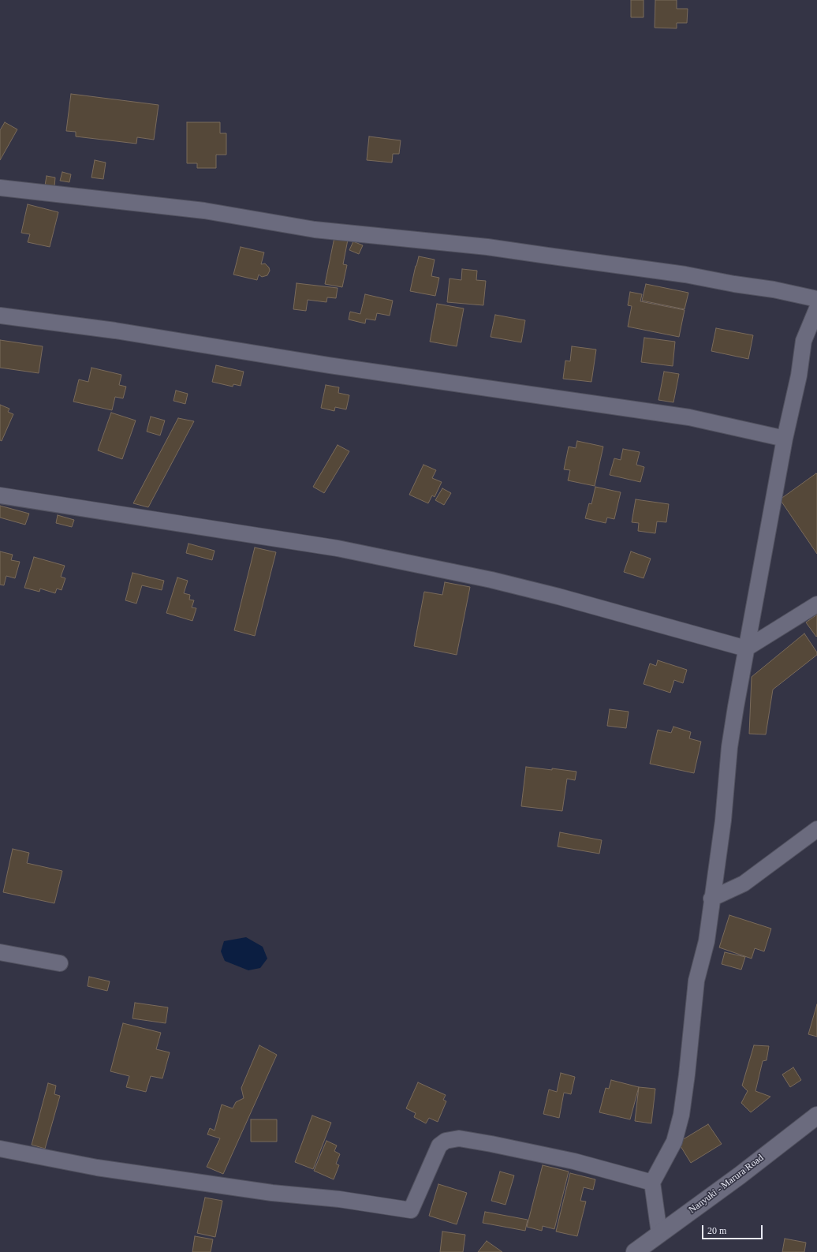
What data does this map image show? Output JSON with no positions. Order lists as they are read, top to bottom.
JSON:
{
  "streets": {
    "street": ["Nanyuki - Marura Road"]
  },
  "scale_bar": "20 m"
}
